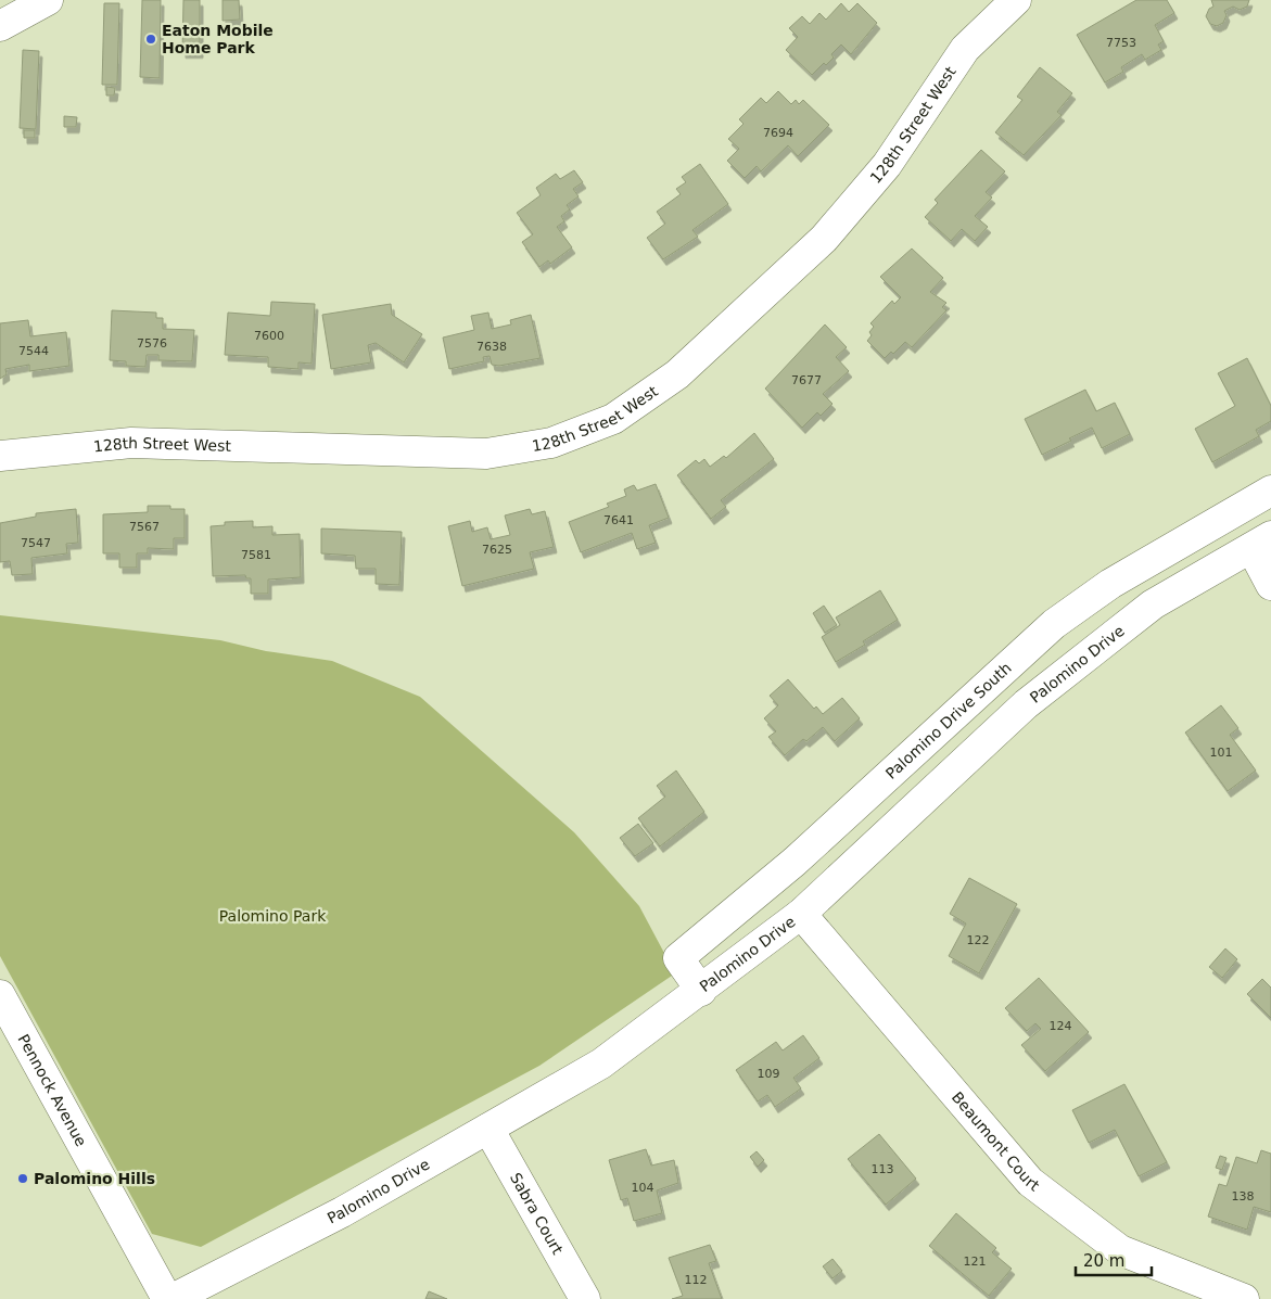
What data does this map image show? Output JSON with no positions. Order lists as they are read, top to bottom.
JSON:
{
  "streets": {
    "street": [
      "128th Street West",
      "Palomino Drive",
      "Palomino Drive South",
      "Pennock Avenue",
      "Beaumont Court",
      "Sabra Court"
    ]
  },
  "crossings": [
    ["Palomino Drive", "Palomino Drive South"],
    ["Palomino Drive", "Beaumont Court"],
    ["Palomino Drive", "Sabra Court"]
  ],
  "parks": ["Palomino Park"],
  "places": ["Eaton Mobile Home Park", "Palomino Hills"],
  "house_numbers": [
    "7753",
    "7694",
    "7600",
    "7576",
    "7638",
    "7544",
    "7677",
    "7641",
    "7567",
    "7547",
    "7625",
    "7581",
    "101",
    "122",
    "124",
    "109",
    "113",
    "104",
    "138",
    "121",
    "112"
  ],
  "scale_bar": "20 m"
}
